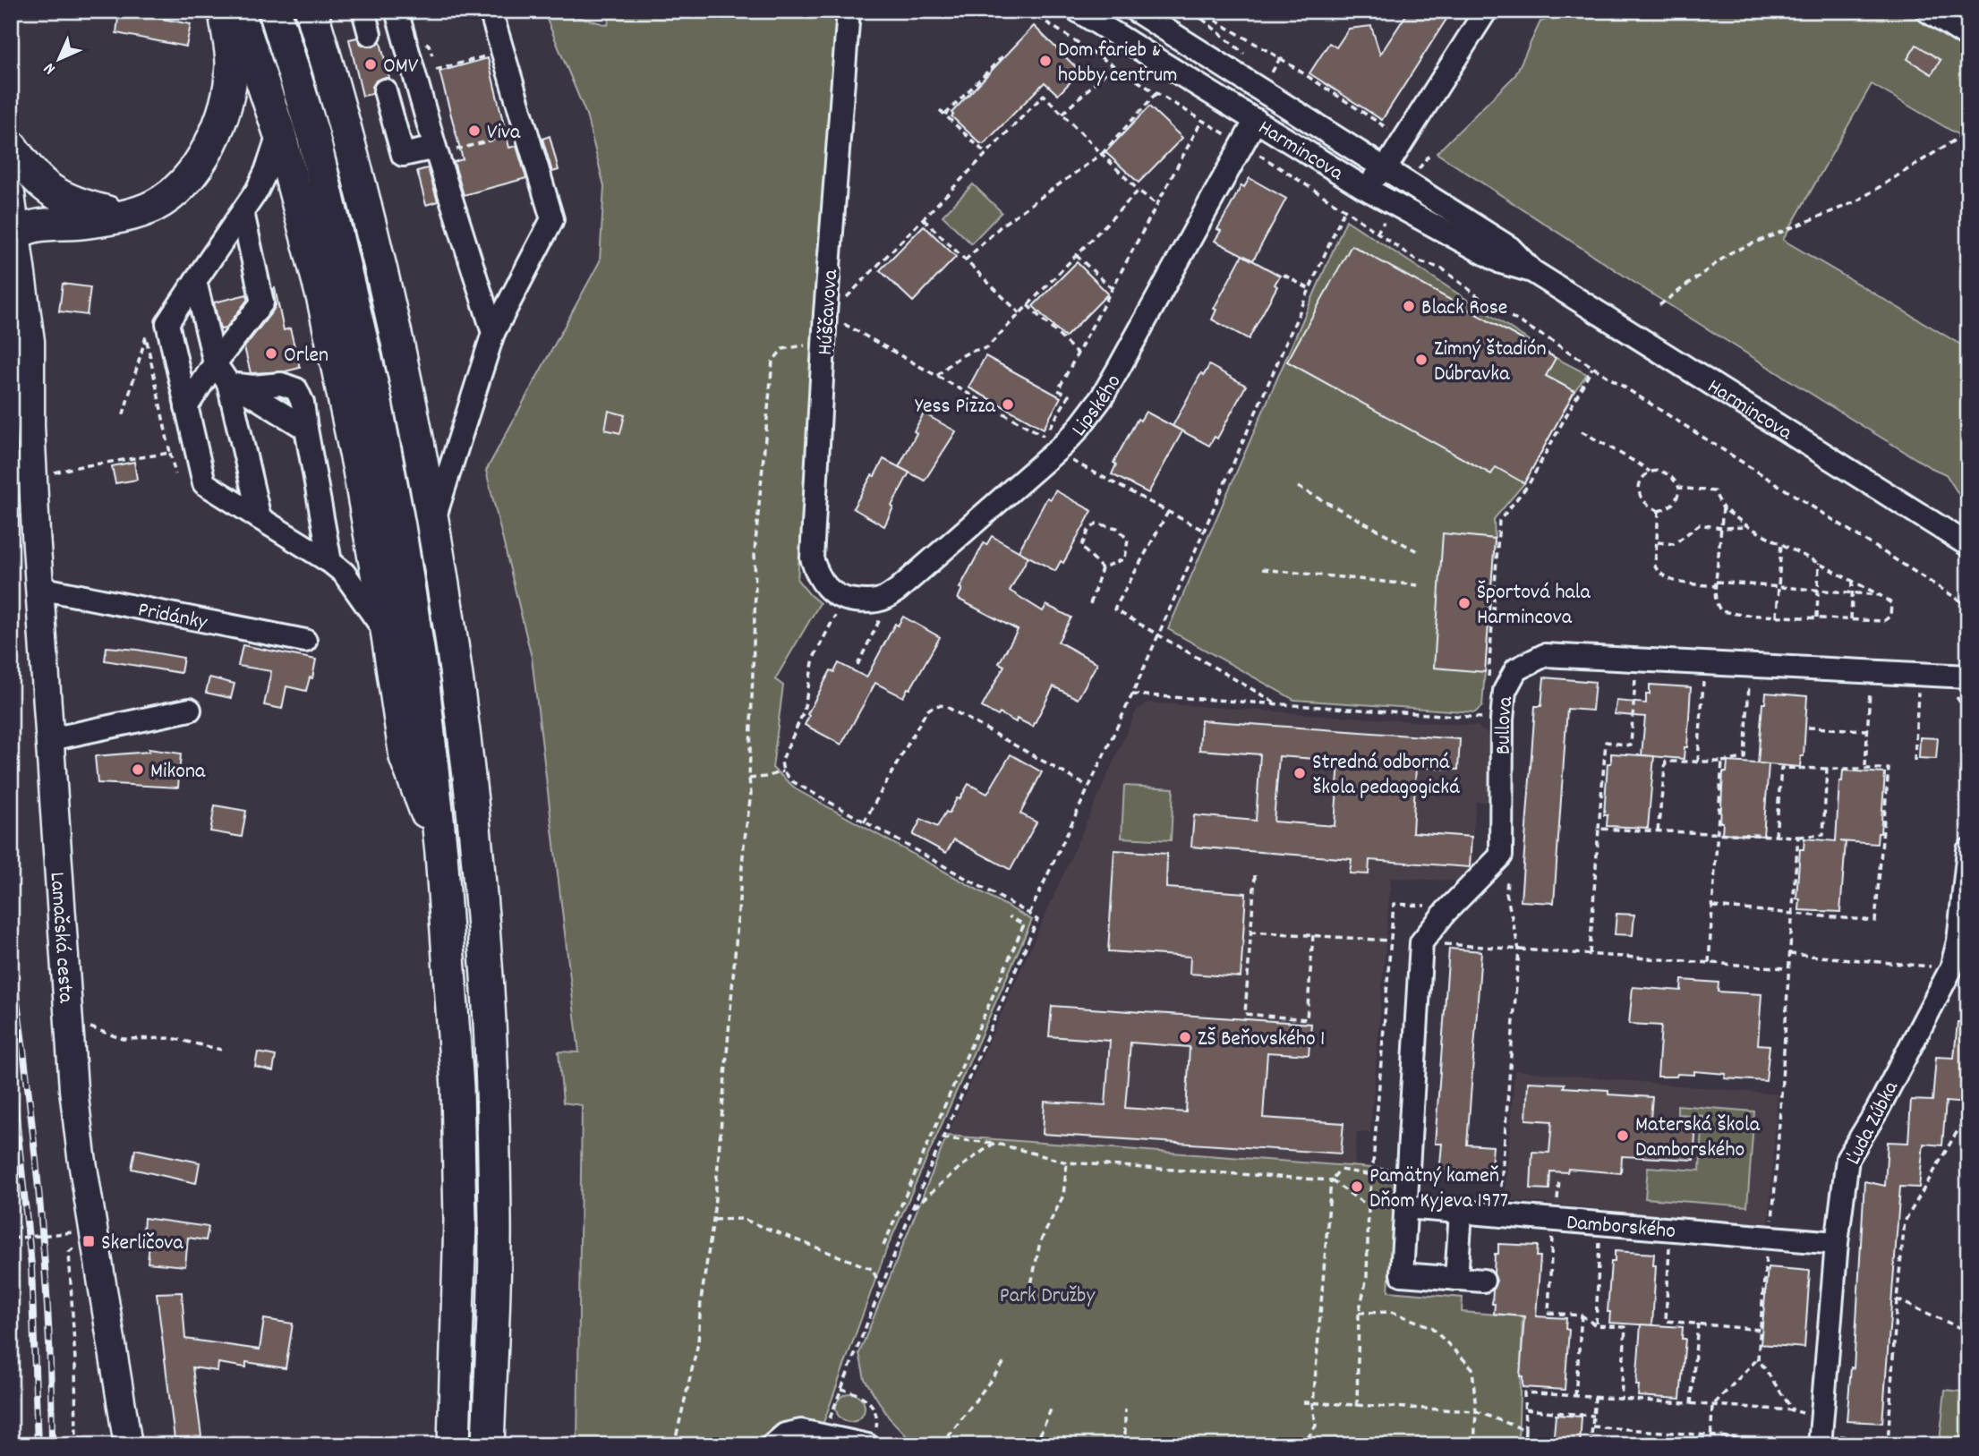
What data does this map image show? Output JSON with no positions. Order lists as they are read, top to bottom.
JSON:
{
  "streets": {
    "main road": ["Lamačská cesta"],
    "street": [
      "Harmincova",
      "Húščavova",
      "Lipského",
      "Pridánky",
      "Bullova",
      "Ľuda Zúbka",
      "Damborského"
    ]
  },
  "crossings": [
    ["Harmincova", "Lipského"],
    ["Húščavova", "Lipského"],
    ["Pridánky", "Lamačská cesta"],
    ["Ľuda Zúbka", "Damborského"]
  ],
  "parks": ["Park Družby"],
  "places": {
    "other": [
      "Dom farieb & hobby centrum",
      "OMV",
      "Viva",
      "Black Rose",
      "Orlen",
      "Zimný štadión Dúbravka",
      "Yess Pizza",
      "Športová hala Harmincova",
      "Mikona",
      "Stredná odborná škola pedagogická",
      "ZŠ Beňovského 1",
      "Materská škola Damborského",
      "Pamätný kameň Dňom Kyjeva 1977"
    ],
    "transit": ["Skerličova"]
  },
  "north": "bottom left"
}
